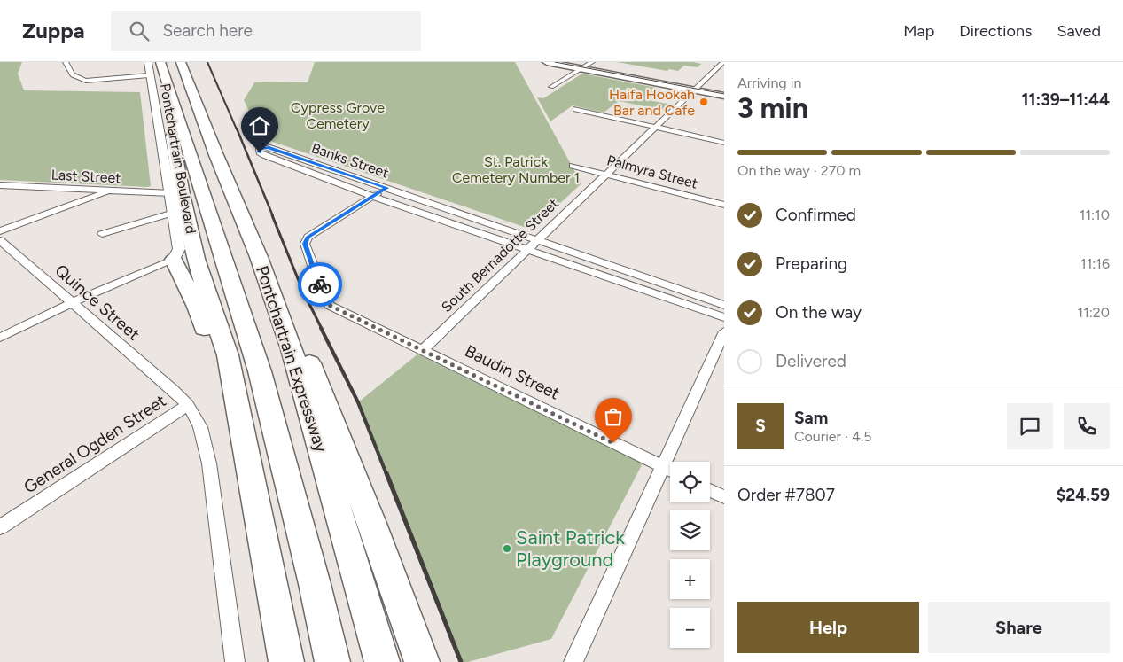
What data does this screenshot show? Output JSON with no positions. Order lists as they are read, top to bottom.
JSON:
{
  "streets": {
    "highway": ["Pontchartrain Expressway"],
    "street": [
      "Pontchartrain Boulevard",
      "Banks Street",
      "Palmyra Street",
      "Last Street",
      "South Bernadotte Street",
      "Quince Street",
      "Baudin Street",
      "General Ogden Street"
    ]
  },
  "crossings": [
    ["Pontchartrain Boulevard", "Last Street"],
    ["Banks Street", "South Bernadotte Street"],
    ["Banks Street", "Baudin Street"],
    ["Palmyra Street", "South Bernadotte Street"],
    ["South Bernadotte Street", "Baudin Street"]
  ],
  "parks": ["Cypress Grove Cemetery", "St. Patrick Cemetery Number 1"],
  "places": ["Haifa Hookah Bar and Cafe", "Saint Patrick Playground"],
  "page": {
    "header": "Zuppa",
    "search": "Search here",
    "nav": ["Map", "Directions", "Saved"],
    "heading": ["3 min", "Arriving in", "11:39–11:44"],
    "panel": [
      "Sam",
      "Courier · 4.5",
      "Order #7807",
      "$24.59"
    ],
    "bar": "On the way · 270 m",
    "list": [
      ["Confirmed", "11:10"],
      ["Preparing", "11:16"],
      ["On the way", "11:20"],
      "Delivered"
    ],
    "round": "S",
    "map_buttons": ["+", "−"],
    "buttons": ["Help", "Share"]
  }
}
